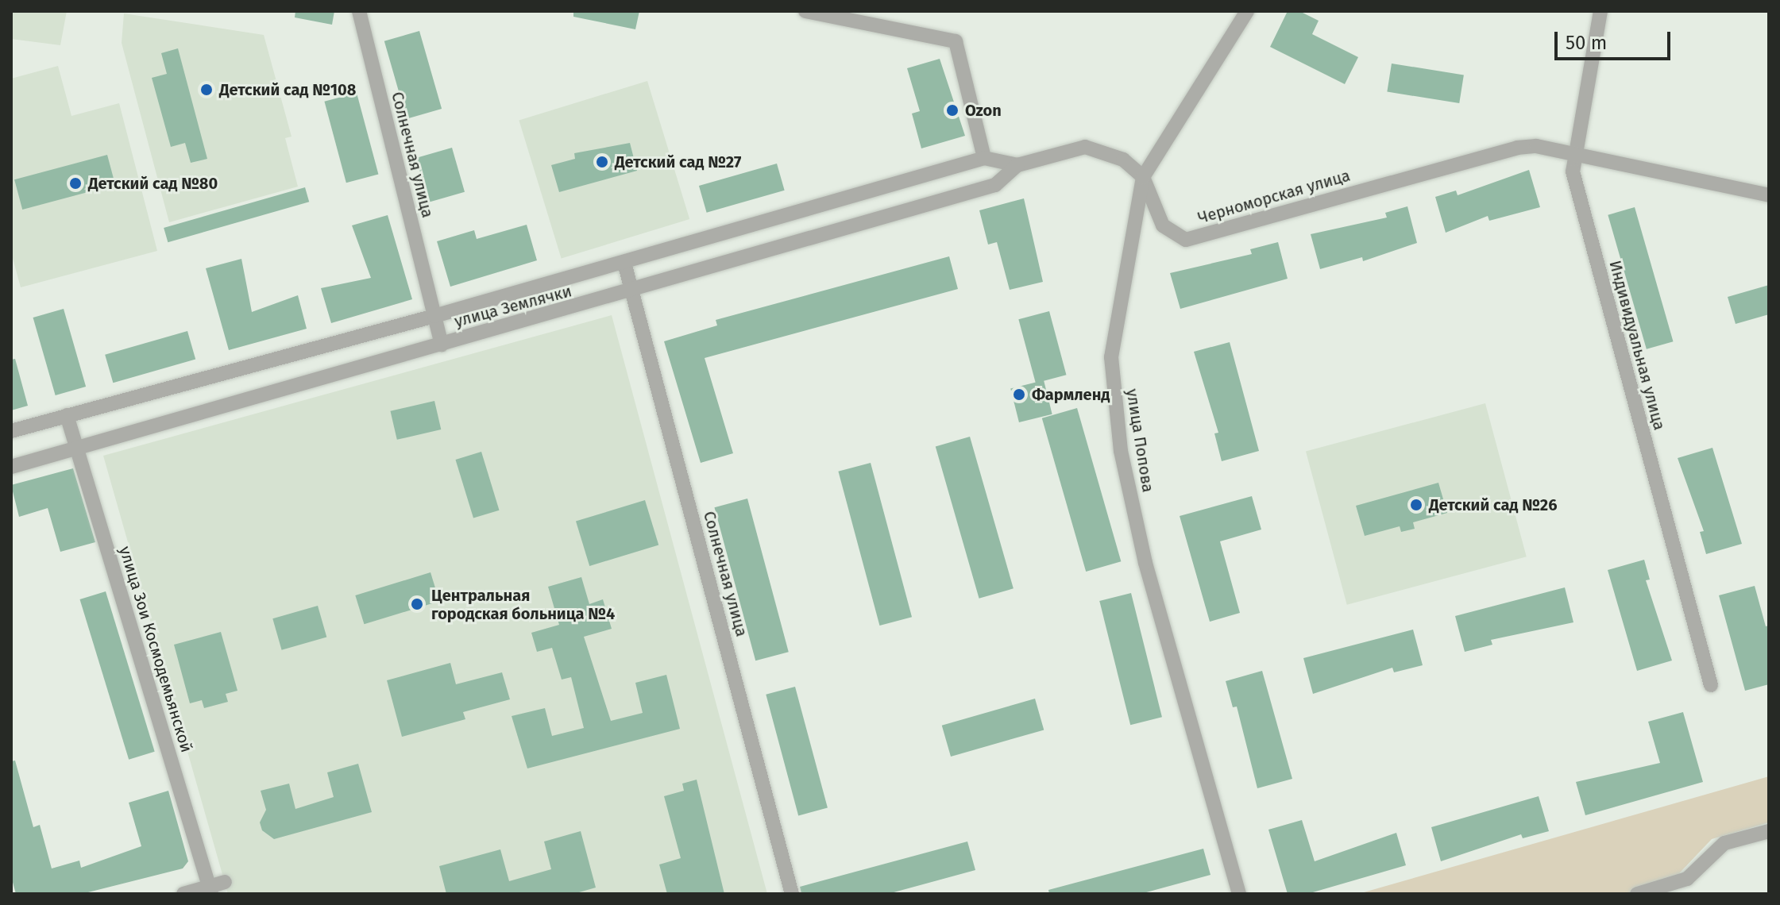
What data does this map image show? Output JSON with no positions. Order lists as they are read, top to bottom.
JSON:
{
  "streets": {
    "street": [
      "Солнечная улица",
      "Черноморская улица",
      "улица Землячки",
      "Индивидуальная улица",
      "улица Попова",
      "улица Зои Космодемьянской"
    ]
  },
  "crossings": [
    ["Солнечная улица", "улица Землячки"],
    ["Черноморская улица", "Индивидуальная улица"],
    ["Черноморская улица", "улица Попова"],
    ["улица Землячки", "улица Зои Космодемьянской"]
  ],
  "places": [
    "Детский сад №108",
    "Ozon",
    "Детский сад №27",
    "Детский сад №80",
    "Фармленд",
    "Детский сад №26",
    "Центральная городская больница №4"
  ],
  "scale_bar": "50 m"
}
